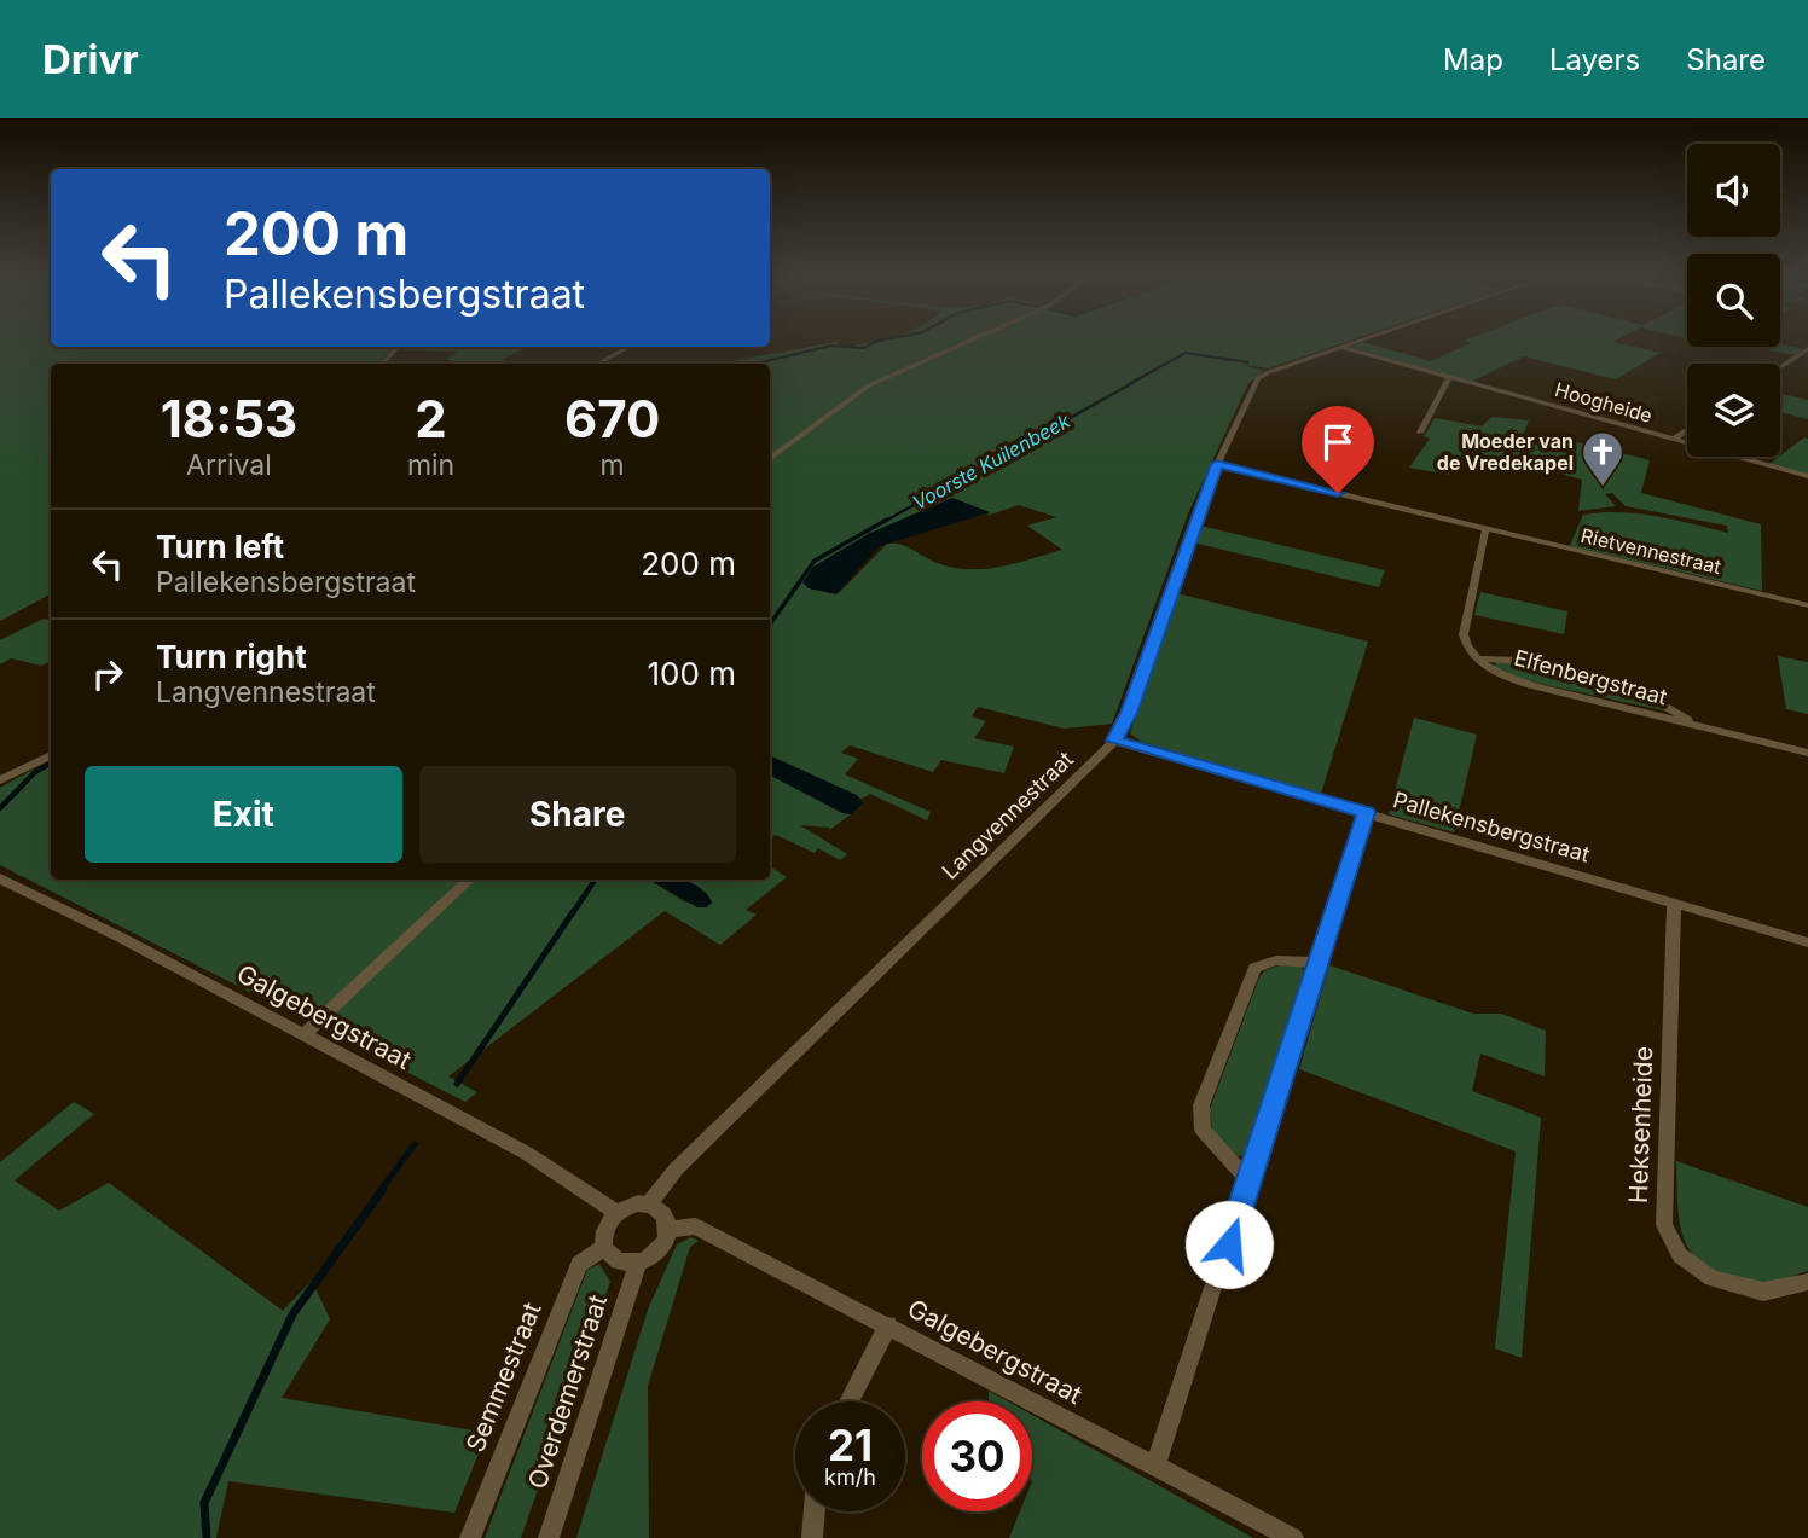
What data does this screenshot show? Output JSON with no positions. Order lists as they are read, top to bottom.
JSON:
{
  "streets": {
    "street": [
      "Hoogheide",
      "Rietvennestraat",
      "Elfenbergstraat",
      "Langvennestraat",
      "Pallekensbergstraat",
      "Galgebergstraat",
      "Heksenheide",
      "Semmestraat",
      "Overdemerstraat"
    ]
  },
  "crossings": [
    ["Hoogheide", "Langvennestraat"],
    ["Rietvennestraat", "Langvennestraat"],
    ["Langvennestraat", "Pallekensbergstraat"],
    ["Langvennestraat", "Galgebergstraat"],
    ["Langvennestraat", "Semmestraat"],
    ["Langvennestraat", "Overdemerstraat"],
    ["Pallekensbergstraat", "Heksenheide"],
    ["Galgebergstraat", "Semmestraat"],
    ["Galgebergstraat", "Overdemerstraat"],
    ["Semmestraat", "Overdemerstraat"]
  ],
  "water": ["Voorste Kuilenbeek"],
  "places": {
    "church": ["Moeder van de Vredekapel"]
  },
  "page": {
    "header": "Drivr",
    "nav": ["Map", "Layers", "Share"],
    "turn": ["200 m", "Pallekensbergstraat"],
    "eta": [
      "18:53",
      "Arrival",
      "2",
      "min",
      "670",
      "m"
    ],
    "list": [
      {
        "name": "Turn left",
        "note": "Pallekensbergstraat",
        "value": "200 m"
      },
      {
        "name": "Turn right",
        "note": "Langvennestraat",
        "value": "100 m"
      }
    ],
    "buttons": ["Exit", "Share"],
    "speed": "21 km/h",
    "limit": "30"
  }
}
